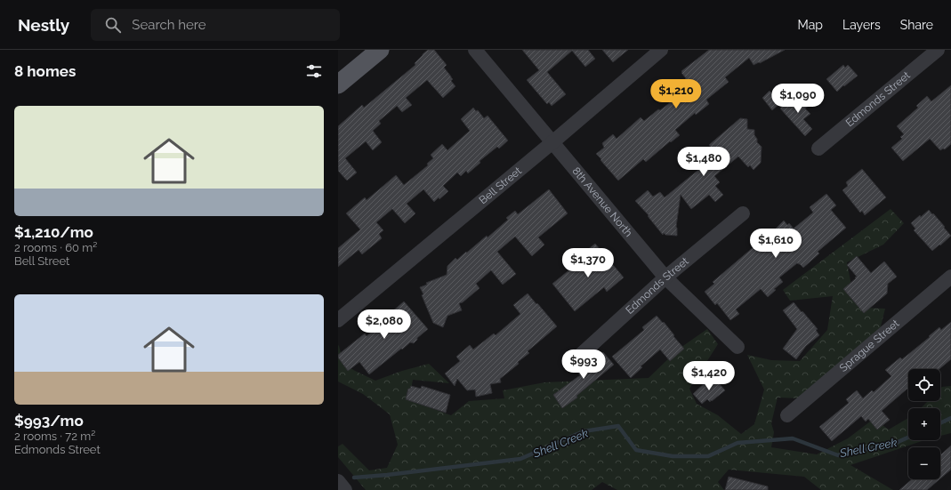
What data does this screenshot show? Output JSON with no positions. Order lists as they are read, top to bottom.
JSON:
{
  "streets": {
    "street": [
      "Edmonds Street",
      "Bell Street",
      "8th Avenue North",
      "Sprague Street"
    ]
  },
  "crossings": [
    ["Edmonds Street", "8th Avenue North"],
    ["Bell Street", "8th Avenue North"]
  ],
  "water": ["Shell Creek"],
  "page": {
    "header": "Nestly",
    "search": "Search here",
    "nav": ["Map", "Layers", "Share"],
    "heading": "8 homes",
    "price": [
      "$1,210",
      "$1,090",
      "$1,480",
      "$1,610",
      "$1,370",
      "$2,080",
      "$993",
      "$1,420"
    ],
    "list": [
      {
        "name": "$1,210/mo",
        "note": "2 rooms · 60 m² · Bell Street"
      },
      {
        "name": "$993/mo",
        "note": "2 rooms · 72 m² · Edmonds Street"
      }
    ],
    "map_buttons": ["+", "−"]
  }
}
